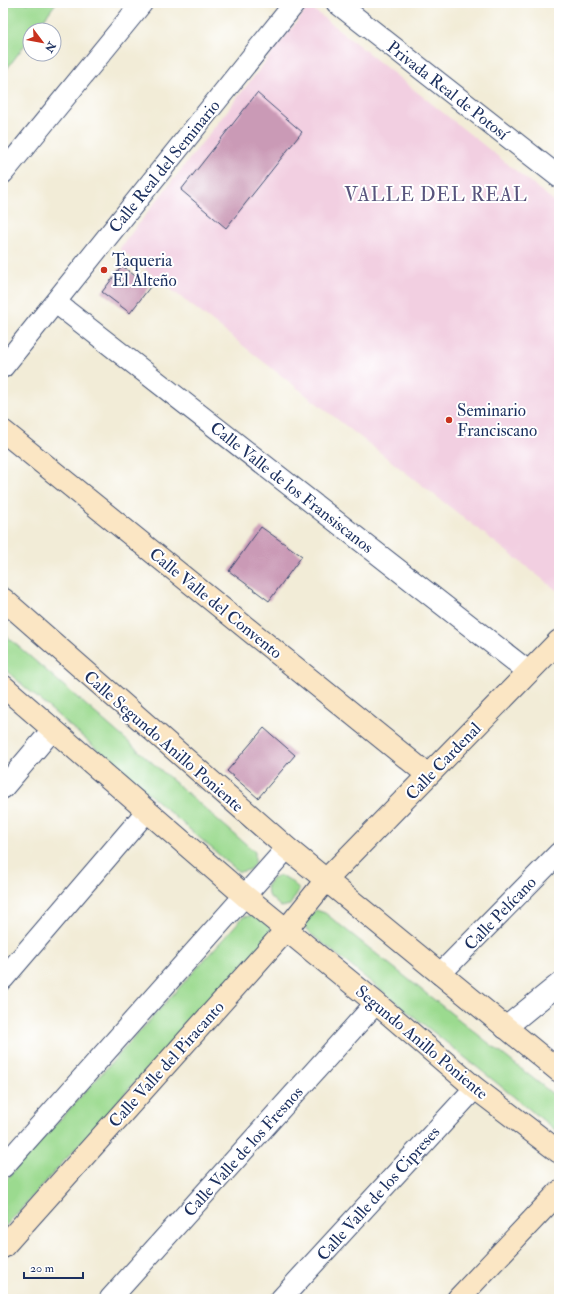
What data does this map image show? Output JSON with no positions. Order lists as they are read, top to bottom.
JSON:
{
  "streets": {
    "main road": [
      "Calle Valle del Convento",
      "Calle Segundo Anillo Poniente",
      "Calle Cardenal",
      "Segundo Anillo Poniente",
      "Calle Valle del Piracanto"
    ],
    "street": [
      "Privada Real de Potosí",
      "Calle Real del Seminario",
      "Calle Valle de los Fransiscanos",
      "Calle Pelícano",
      "Calle Valle de los Fresnos",
      "Calle Valle de los Cipreses"
    ]
  },
  "crossings": [
    ["Calle Real del Seminario", "Calle Valle de los Fransiscanos"],
    ["Calle Valle de los Fransiscanos", "Calle Cardenal"],
    ["Calle Valle del Convento", "Calle Cardenal"],
    ["Calle Segundo Anillo Poniente", "Calle Cardenal"],
    ["Calle Segundo Anillo Poniente", "Calle Valle del Piracanto"],
    ["Calle Cardenal", "Calle Valle del Piracanto"],
    ["Segundo Anillo Poniente", "Calle Valle del Piracanto"],
    ["Segundo Anillo Poniente", "Calle Valle de los Fresnos"],
    ["Segundo Anillo Poniente", "Calle Valle de los Cipreses"]
  ],
  "districts": ["VALLE DEL REAL"],
  "places": ["Taqueria El Alteño", "Seminario Franciscano"],
  "scale_bar": "20 m",
  "north": "bottom right"
}
